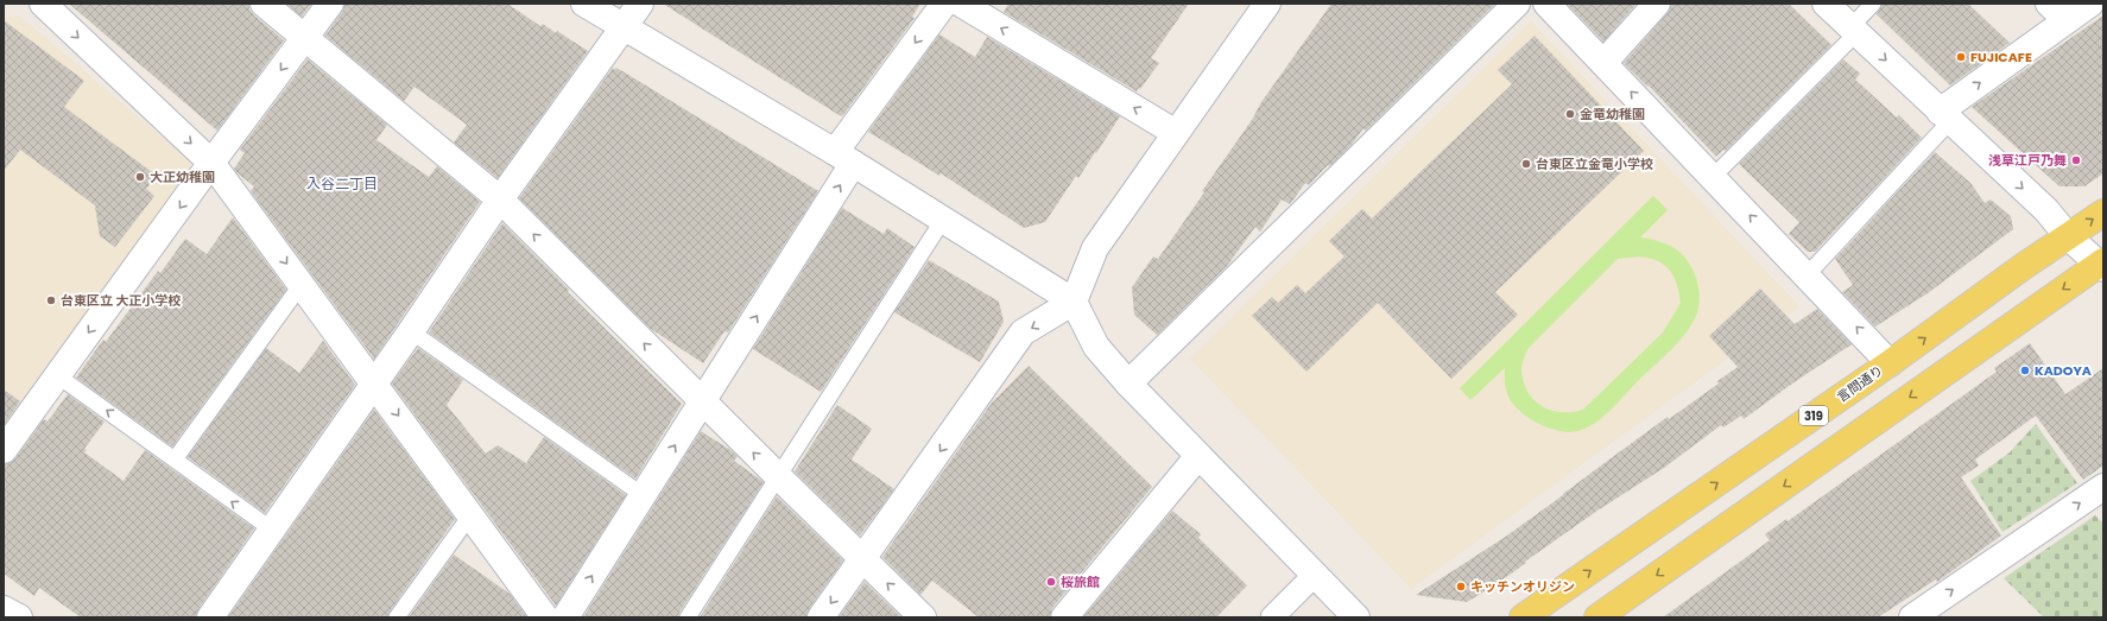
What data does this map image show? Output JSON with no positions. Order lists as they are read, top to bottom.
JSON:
{
  "streets": {
    "main road": ["言問通り", "319"]
  },
  "districts": ["入谷二丁目"],
  "places": [
    "FUJICAFE",
    "金竜幼稚園",
    "浅草江戸乃舞",
    "台東区立金竜小学校",
    "大正幼稚園",
    "台東区立 大正小学校",
    "KADOYA",
    "桜旅館",
    "キッチンオリジン"
  ]
}
